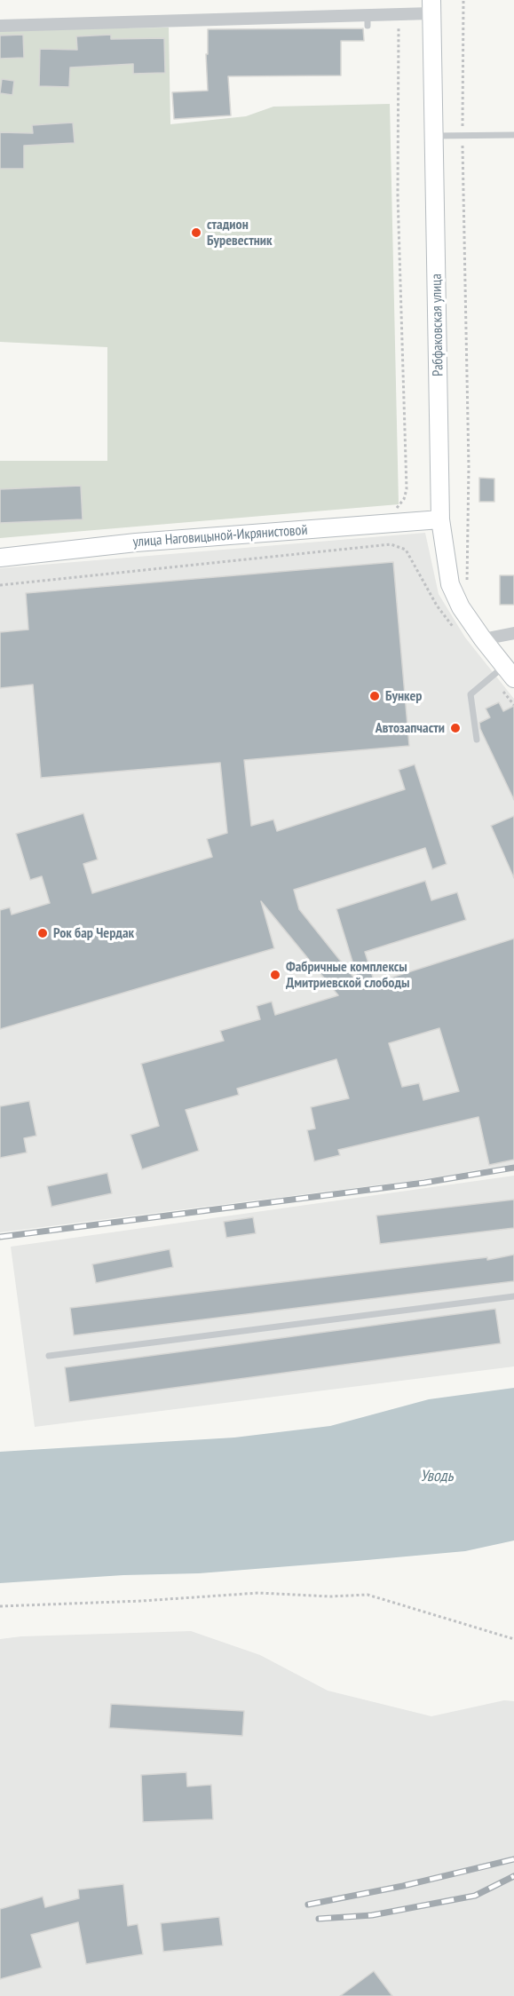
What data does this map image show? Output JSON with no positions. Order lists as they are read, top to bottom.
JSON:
{
  "streets": {
    "main road": ["Рабфаковская улица", "улица Наговицыной-Икрянистовой"]
  },
  "crossings": [
    ["Рабфаковская улица", "улица Наговицыной-Икрянистовой"]
  ],
  "water": ["Уводь"],
  "places": [
    "стадион Буревестник",
    "Бункер",
    "Автозапчасти",
    "Рок бар Чердак",
    "Фабричные комплексы Дмитриевской слободы"
  ]
}
